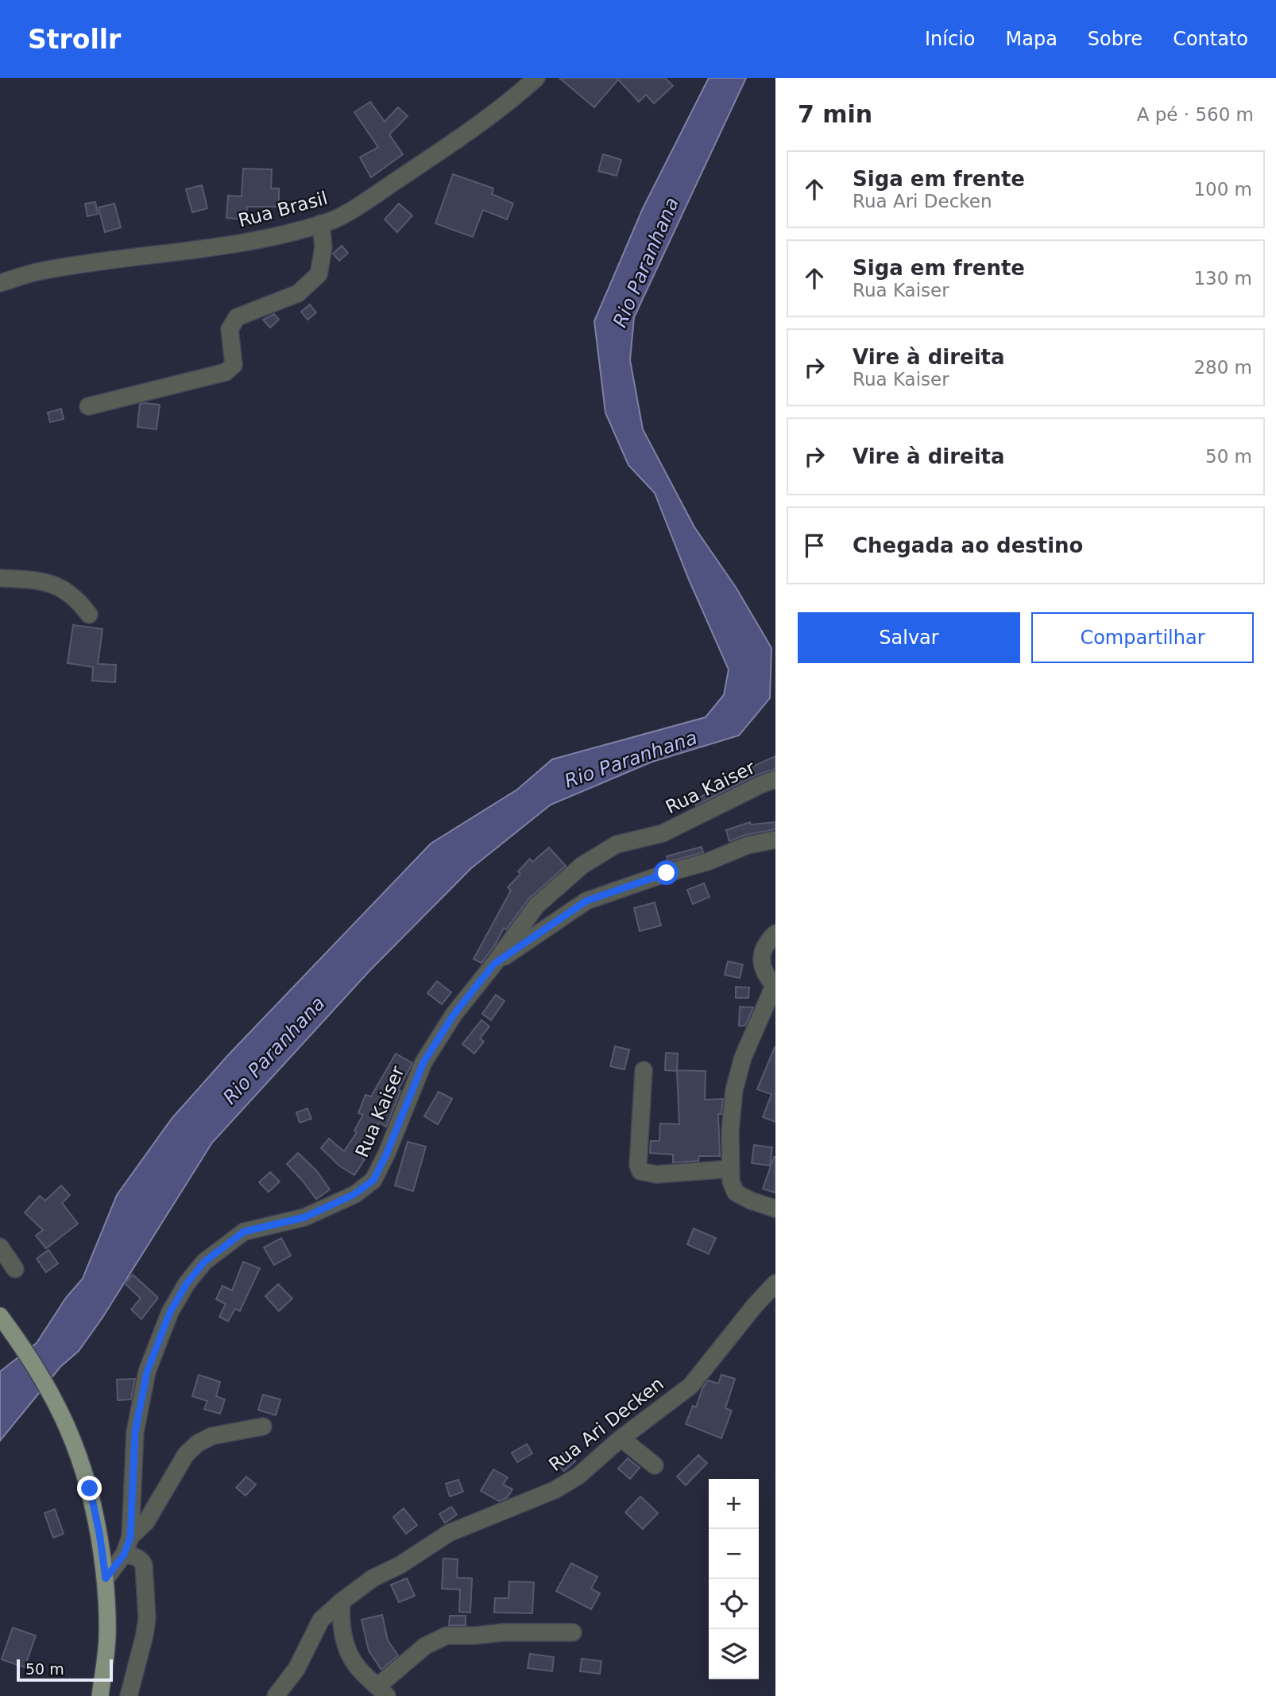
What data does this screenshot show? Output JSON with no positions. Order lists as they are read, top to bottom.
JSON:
{
  "streets": {
    "street": ["Rua Brasil", "Rua Kaiser", "Rua Ari Decken"]
  },
  "water": ["Rio Paranhana"],
  "scale_bar": "50 m",
  "page": {
    "header": "Strollr",
    "nav": [
      "Início",
      "Mapa",
      "Sobre",
      "Contato"
    ],
    "heading": ["7 min", "A pé · 560 m"],
    "list": [
      ["Siga em frente", "Rua Ari Decken", "100 m"],
      ["Siga em frente", "Rua Kaiser", "130 m"],
      ["Vire à direita", "Rua Kaiser", "280 m"],
      ["Vire à direita", "50 m"],
      "Chegada ao destino"
    ],
    "buttons": ["Salvar", "Compartilhar"],
    "map_buttons": ["+", "−"],
    "scale": "50 m"
  }
}
